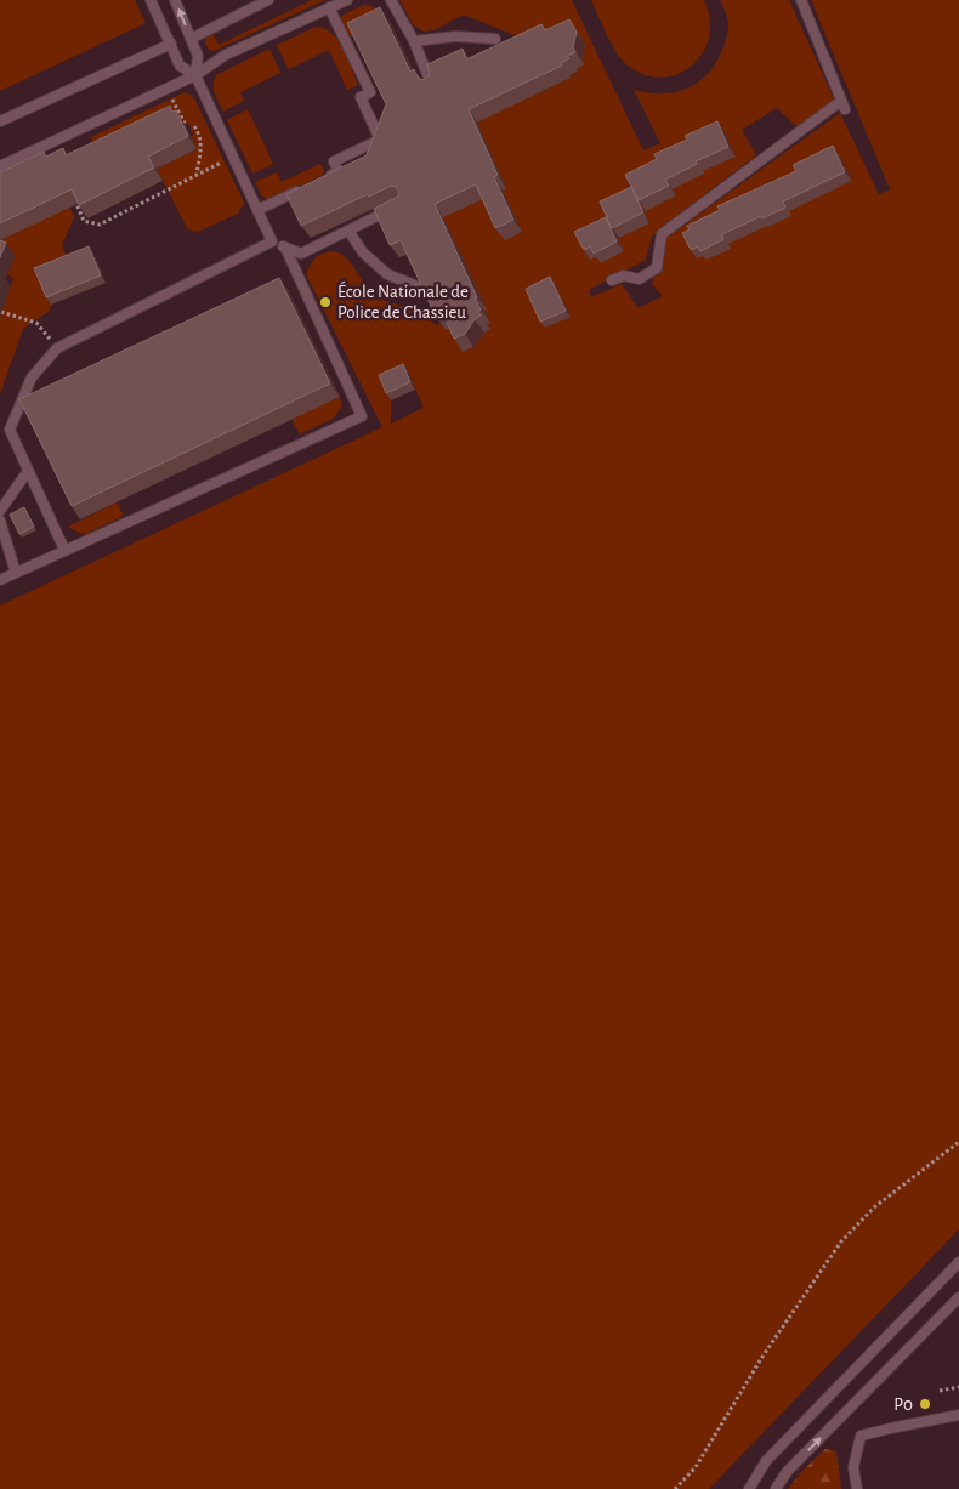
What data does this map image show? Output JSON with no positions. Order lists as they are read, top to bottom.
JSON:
{
  "places": ["École Nationale de Police de Chassieu", "P0"]
}
